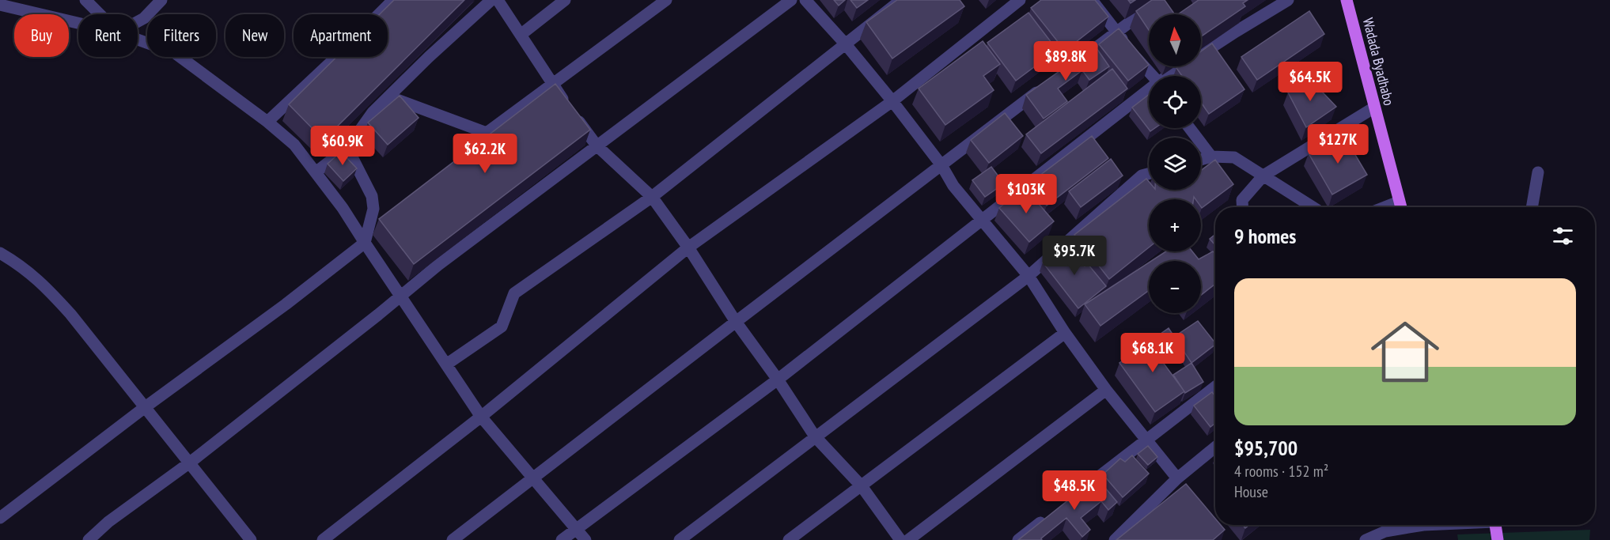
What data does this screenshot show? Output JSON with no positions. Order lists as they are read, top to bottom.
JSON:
{
  "streets": {
    "main road": ["Wadada Byadhabo"]
  },
  "north": "top",
  "page": {
    "map_buttons": ["+", "−"],
    "chip": [
      "Buy",
      "Rent",
      "Filters",
      "New",
      "Apartment"
    ],
    "price": [
      "$89.8K",
      "$64.5K",
      "$127K",
      "$60.9K",
      "$62.2K",
      "$103K",
      "$95.7K",
      "$68.1K",
      "$48.5K"
    ],
    "heading": "9 homes",
    "list": [
      {
        "name": "$95,700",
        "note": "4 rooms · 152 m² · House"
      }
    ]
  }
}
